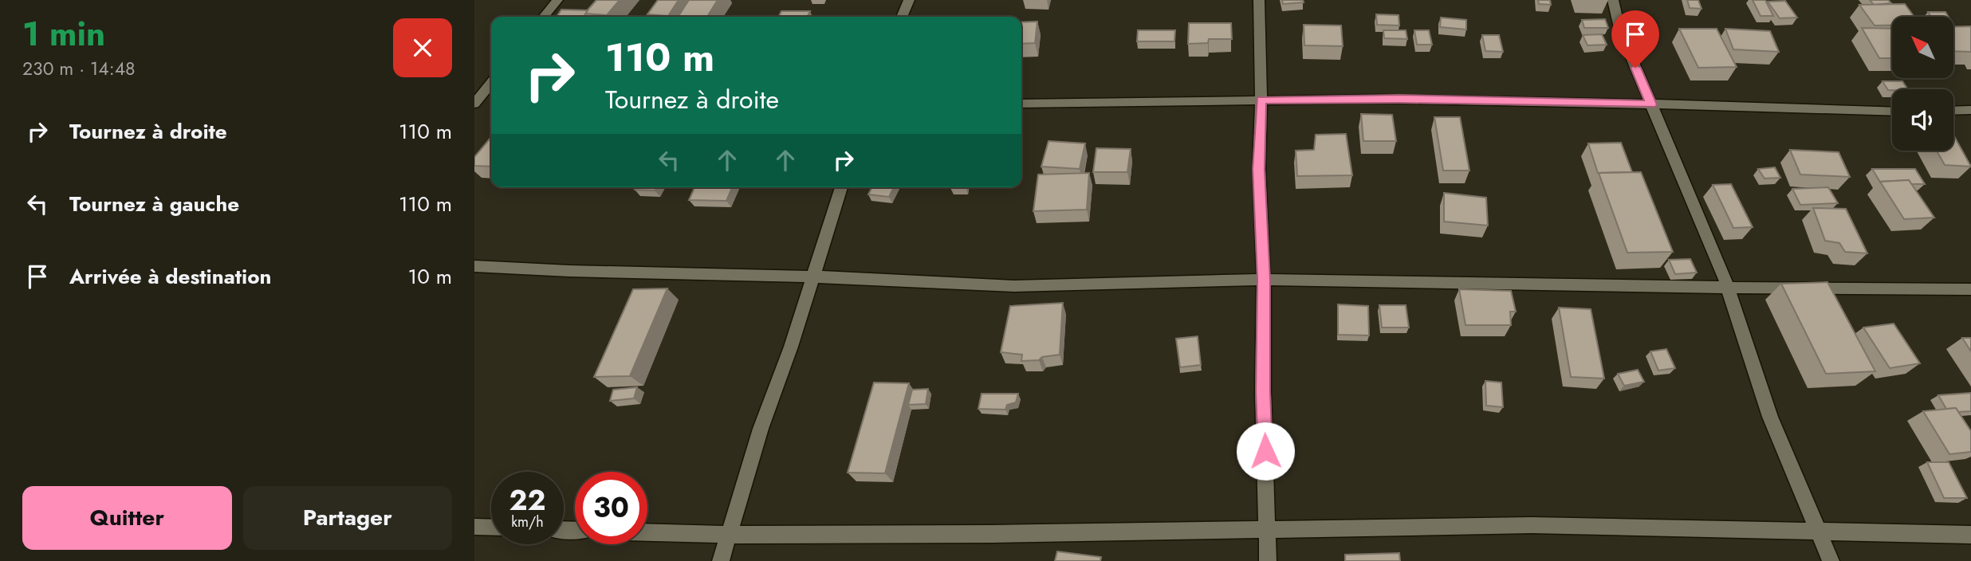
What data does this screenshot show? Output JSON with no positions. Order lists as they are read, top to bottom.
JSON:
{
  "north": "top left",
  "page": {
    "heading": ["1 min", "230 m · 14:48"],
    "turn": ["110 m", "Tournez à droite"],
    "list": [
      {
        "name": "Tournez à droite",
        "value": "110 m"
      },
      {
        "name": "Tournez à gauche",
        "value": "110 m"
      },
      {
        "name": "Arrivée à destination",
        "value": "10 m"
      }
    ],
    "speed": "22 km/h",
    "limit": "30",
    "buttons": ["Quitter", "Partager"]
  }
}
